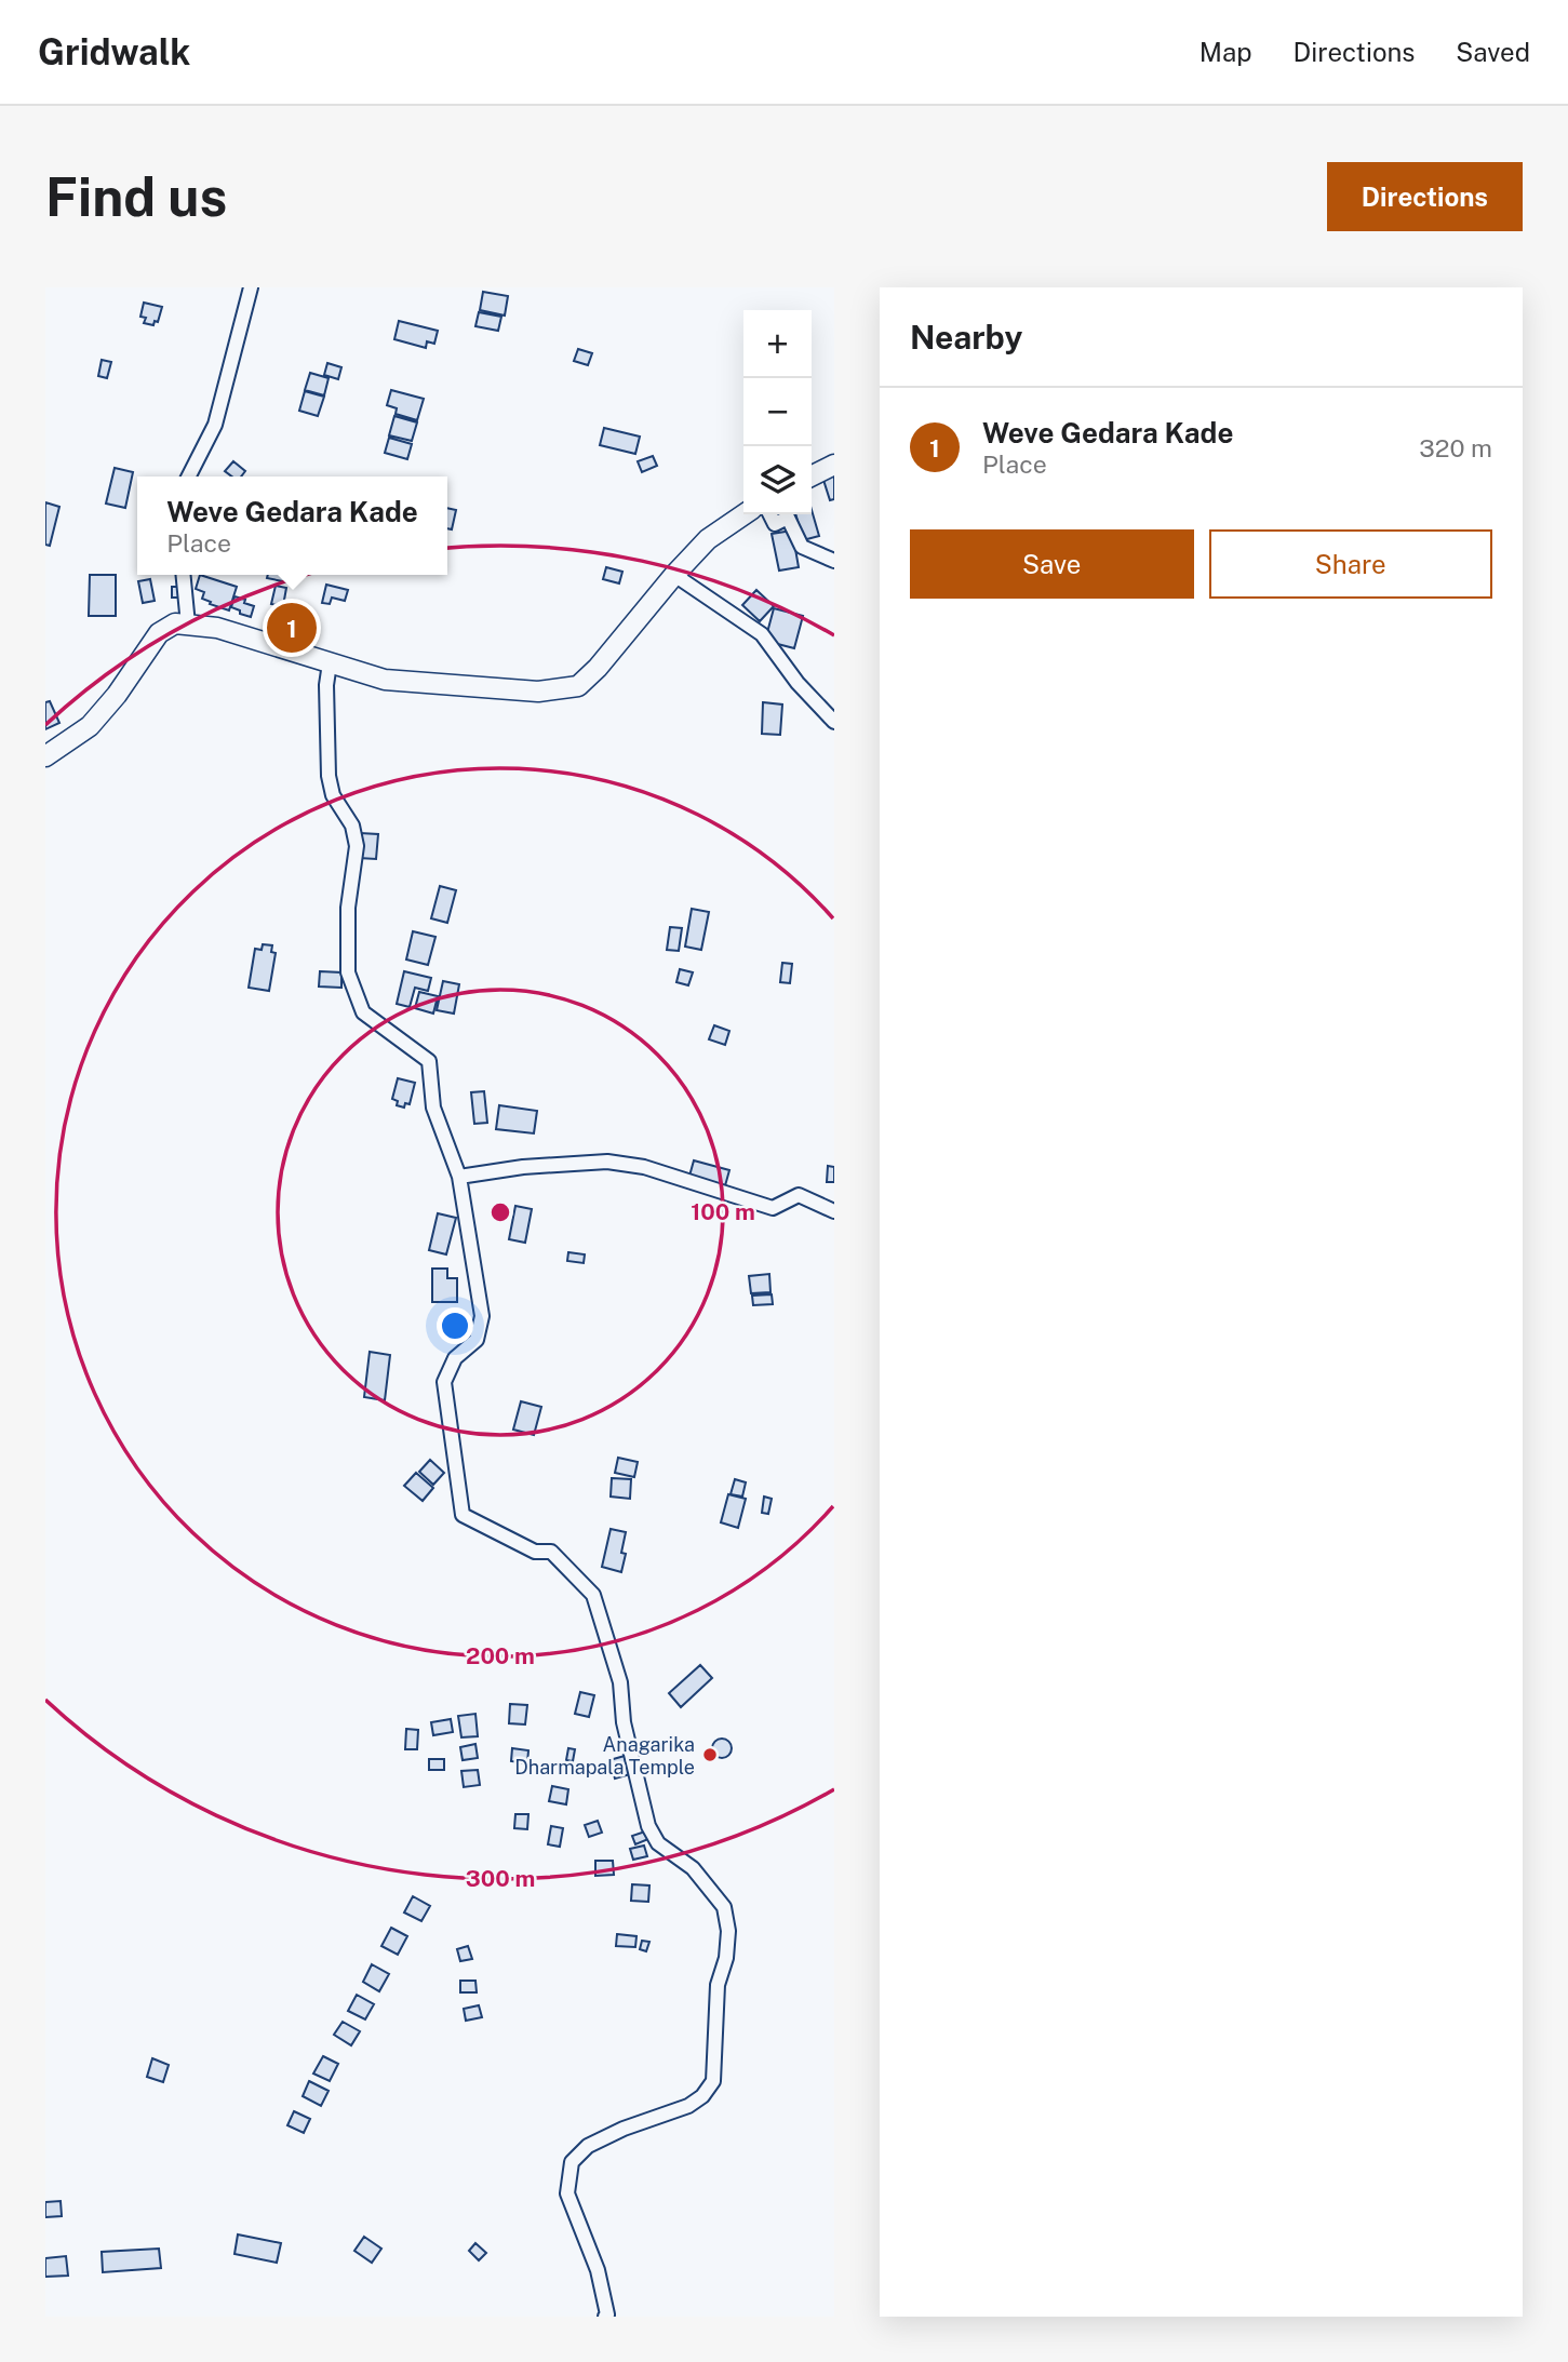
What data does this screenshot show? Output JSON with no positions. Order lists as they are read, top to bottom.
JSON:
{
  "places": ["Anagarika Dharmapala Temple"],
  "page": {
    "header": "Gridwalk",
    "nav": ["Map", "Directions", "Saved"],
    "buttons": [
      "Directions",
      ["Save", "Share"]
    ],
    "title": "Find us",
    "heading": "Nearby",
    "map_buttons": ["+", "−"],
    "list": [
      {
        "mark": "1",
        "name": "Weve Gedara Kade",
        "note": "Place",
        "value": "320 m"
      }
    ],
    "popup": ["Weve Gedara Kade", "Place"],
    "pins": "1"
  },
  "rings": ["100 m", "200 m", "300 m"]
}
